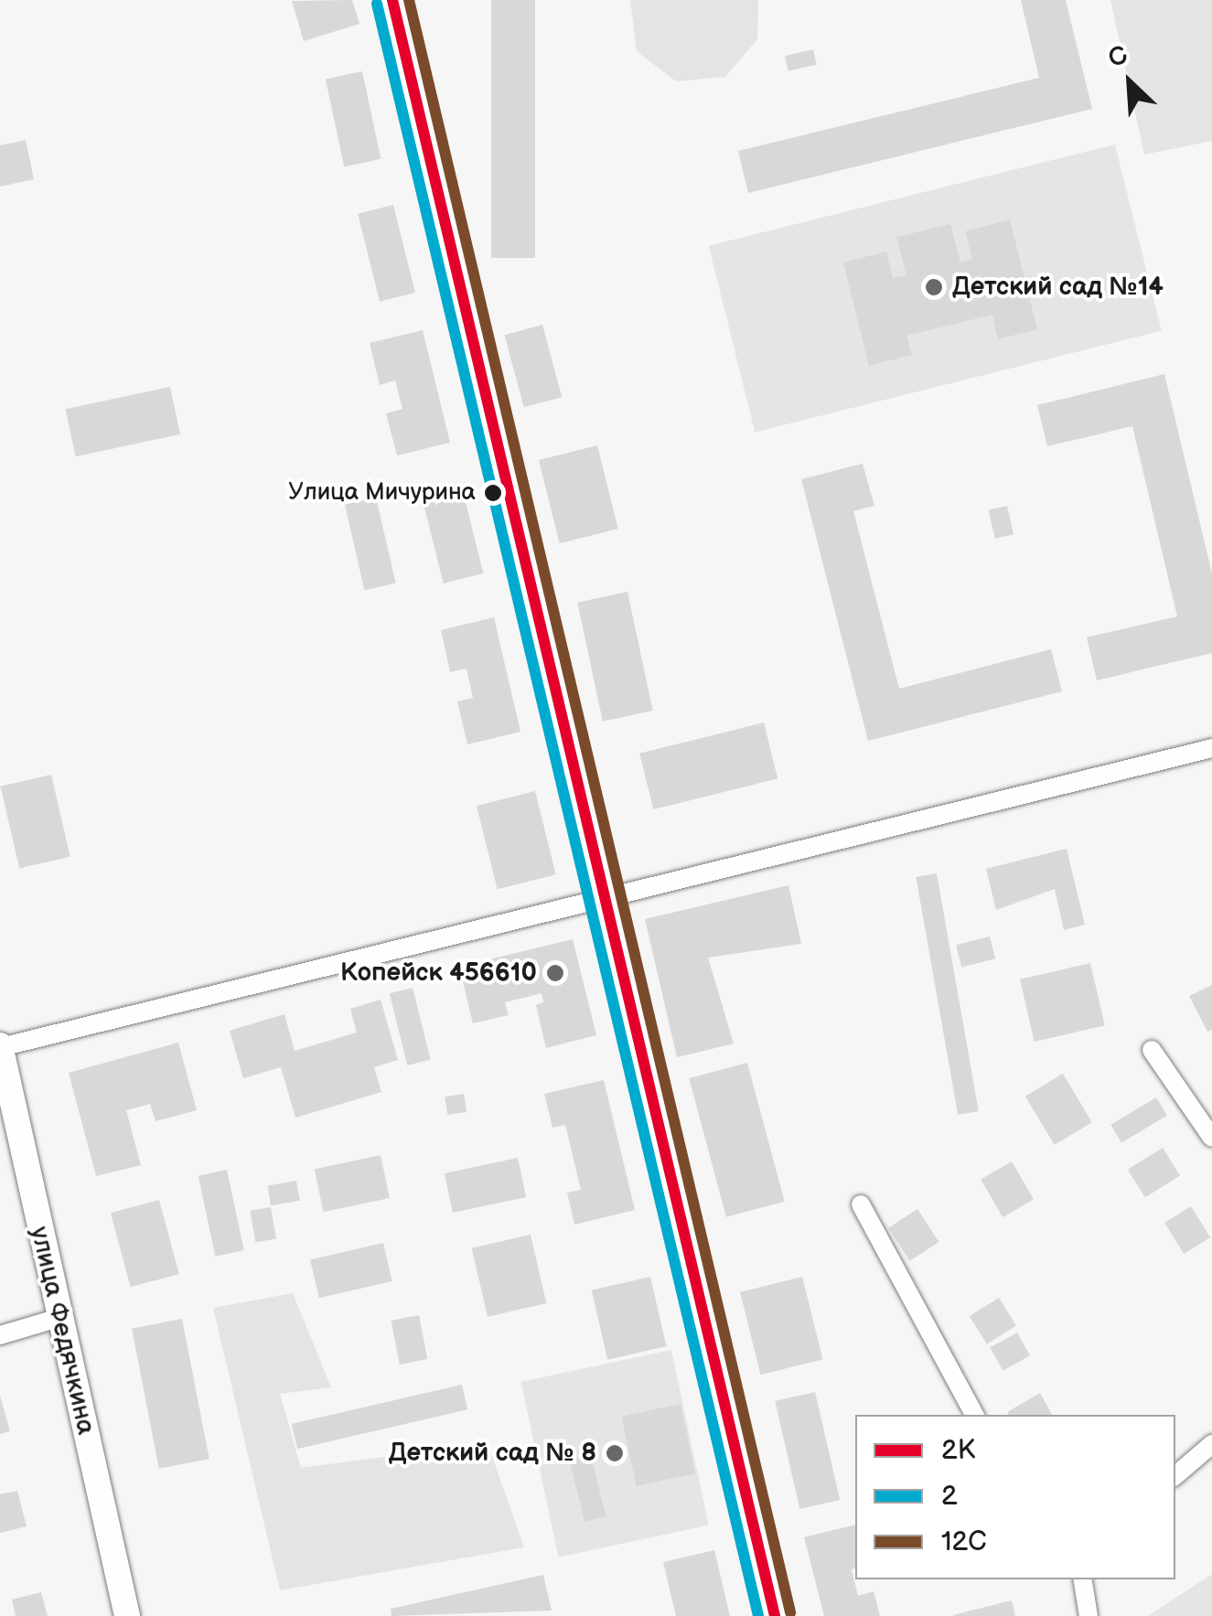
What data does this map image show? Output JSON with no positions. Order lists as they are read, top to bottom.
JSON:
{
  "streets": {
    "street": ["улица Федячкина"]
  },
  "places": [
    "Детский сад №14",
    "Улица Мичурина",
    "Копейск 456610",
    "Детский сад № 8"
  ],
  "lines": ["transit line 2К", "transit line 12С", "transit line 2"],
  "legend": ["2К", "2", "12С"],
  "north": "top left"
}
